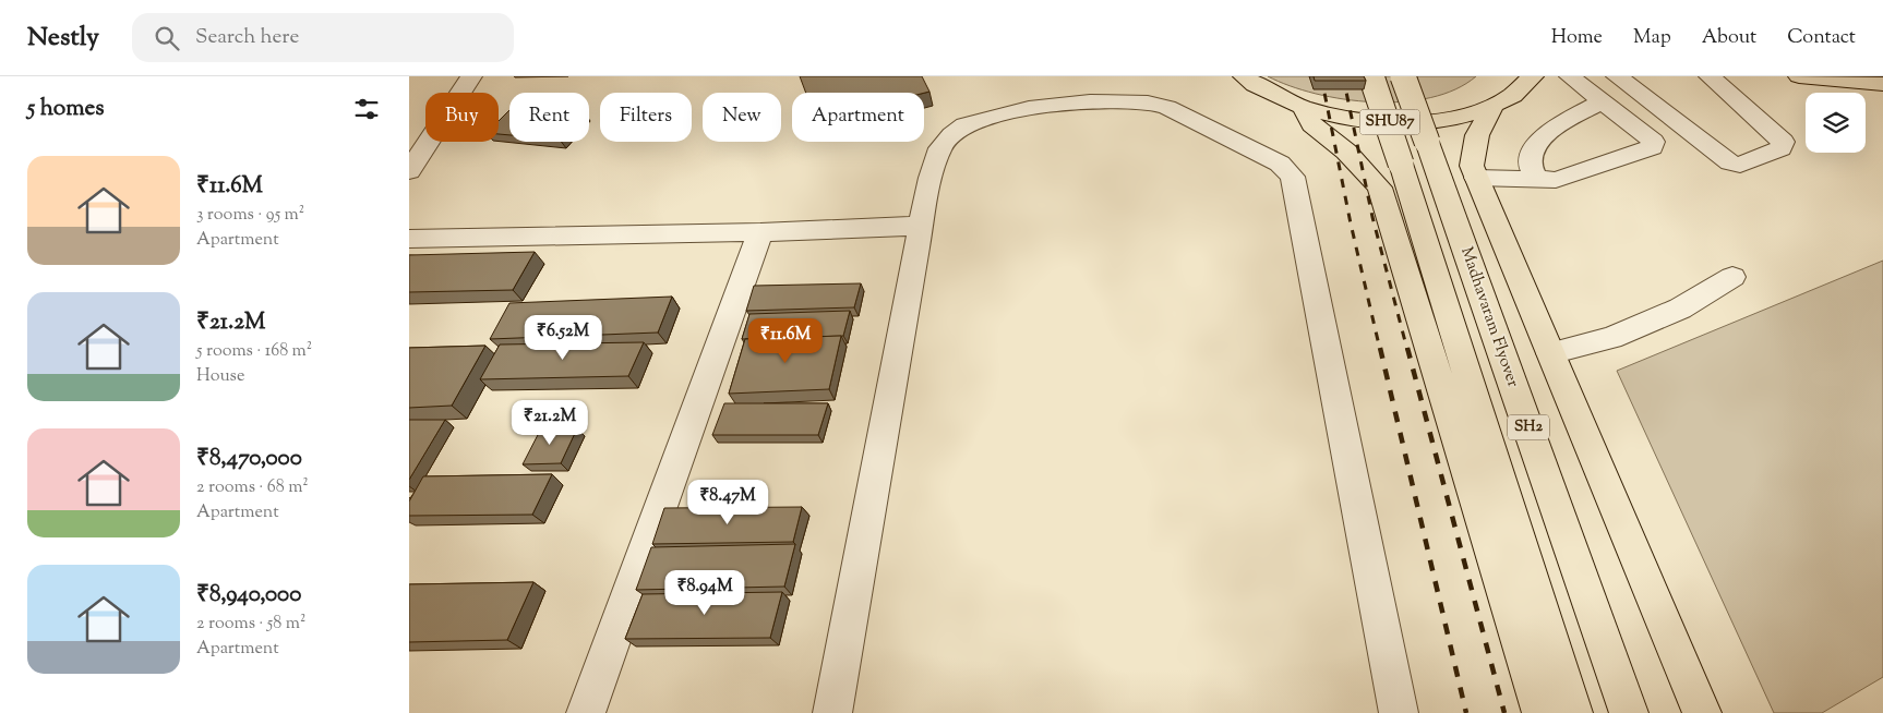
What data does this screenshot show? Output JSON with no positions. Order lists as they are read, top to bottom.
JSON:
{
  "streets": {
    "main road": ["SHU87", "Madhavaram Flyover", "SH2"]
  },
  "page": {
    "header": "Nestly",
    "search": "Search here",
    "nav": [
      "Home",
      "Map",
      "About",
      "Contact"
    ],
    "heading": "5 homes",
    "chip": [
      "Buy",
      "Rent",
      "Filters",
      "New",
      "Apartment"
    ],
    "list": [
      {
        "name": "₹11.6M",
        "note": "3 rooms · 95 m² · Apartment"
      },
      {
        "name": "₹21.2M",
        "note": "5 rooms · 168 m² · House"
      },
      {
        "name": "₹8,470,000",
        "note": "2 rooms · 68 m² · Apartment"
      },
      {
        "name": "₹8,940,000",
        "note": "2 rooms · 58 m² · Apartment"
      }
    ],
    "price": [
      "₹6.52M",
      "₹11.6M",
      "₹21.2M",
      "₹8.47M",
      "₹8.94M"
    ]
  }
}
